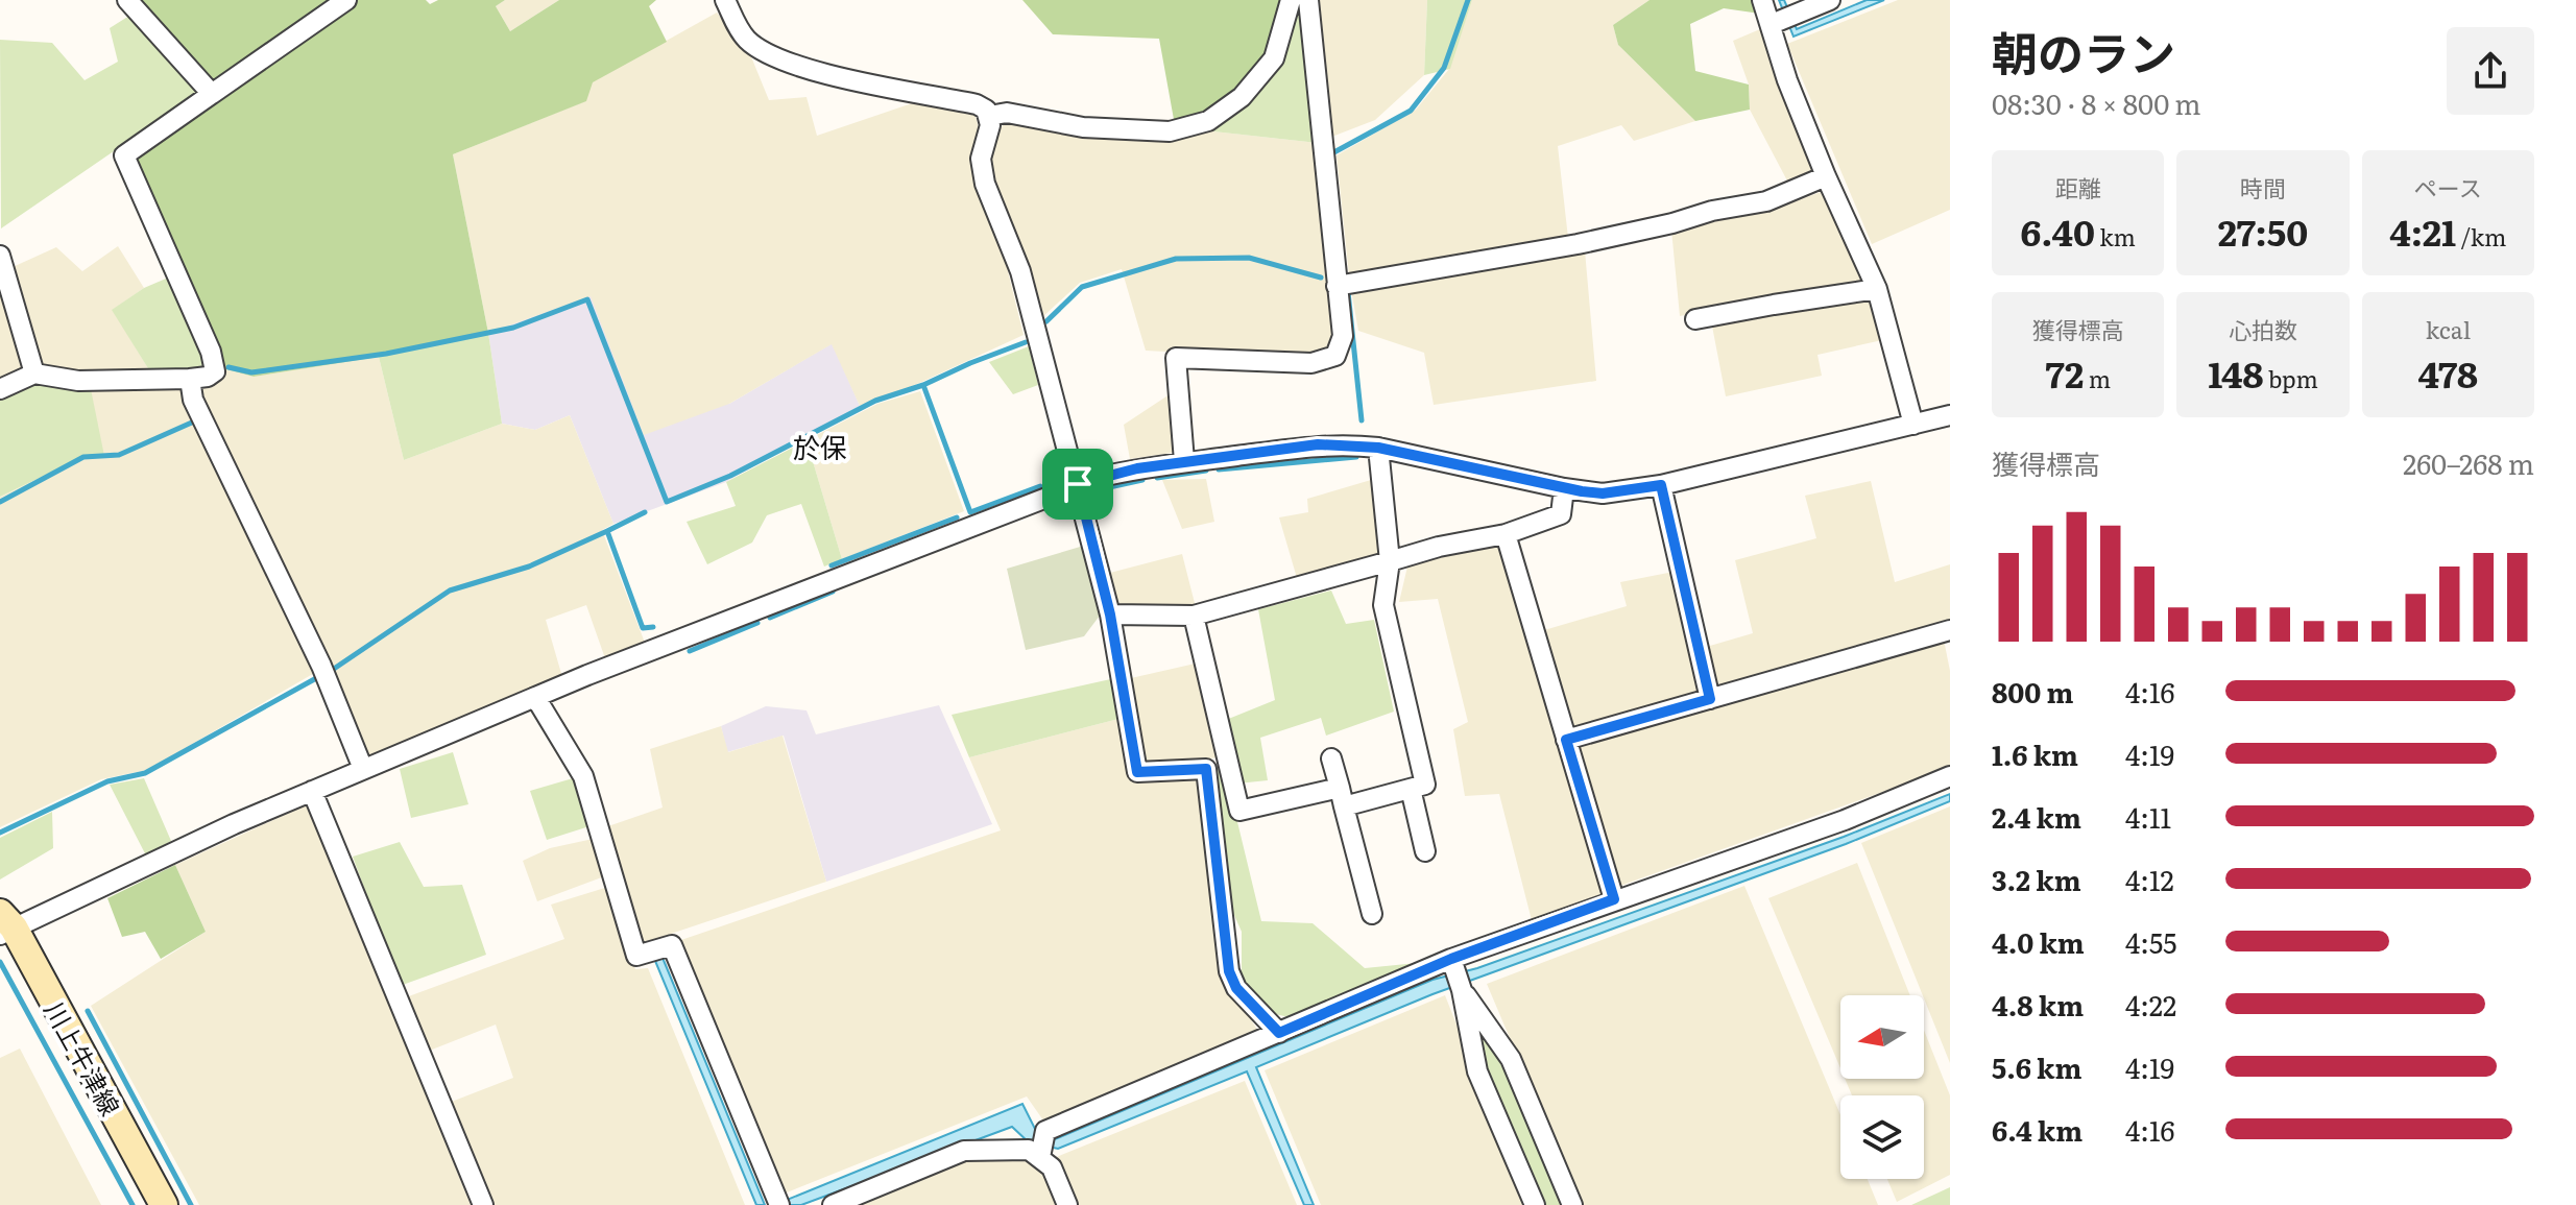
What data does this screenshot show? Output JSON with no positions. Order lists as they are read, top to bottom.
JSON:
{
  "streets": {
    "main road": ["川上牛津線"]
  },
  "districts": ["於保"],
  "north": "left",
  "page": {
    "heading": ["朝のラン", "08:30 · 8 × 800 m"],
    "stats": [
      ["距離", "6.40 km"],
      ["時間", "27:50"],
      ["ペース", "4:21 /km"],
      ["獲得標高", "72 m"],
      ["心拍数", "148 bpm"],
      ["kcal", "478"]
    ],
    "chart": ["獲得標高", "260–268 m"],
    "list": [
      {
        "name": "800 m",
        "note": "4:16"
      },
      {
        "name": "1.6 km",
        "note": "4:19"
      },
      {
        "name": "2.4 km",
        "note": "4:11"
      },
      {
        "name": "3.2 km",
        "note": "4:12"
      },
      {
        "name": "4.0 km",
        "note": "4:55"
      },
      {
        "name": "4.8 km",
        "note": "4:22"
      },
      {
        "name": "5.6 km",
        "note": "4:19"
      },
      {
        "name": "6.4 km",
        "note": "4:16"
      }
    ]
  }
}
